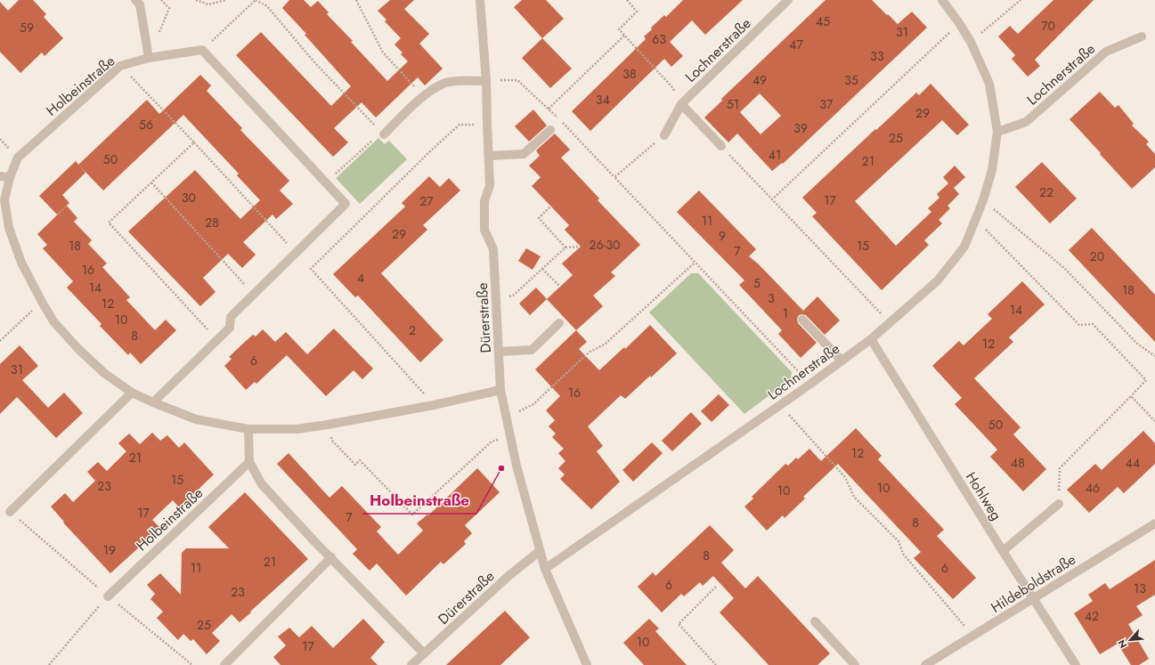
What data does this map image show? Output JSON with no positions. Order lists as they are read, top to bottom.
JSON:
{
  "streets": {
    "street": [
      "Lochnerstraße",
      "Holbeinstraße",
      "Dürerstraße",
      "Hohlweg",
      "Hildeboldstraße"
    ]
  },
  "crossings": [
    ["Lochnerstraße", "Dürerstraße"],
    ["Lochnerstraße", "Hohlweg"],
    ["Holbeinstraße", "Dürerstraße"],
    ["Hohlweg", "Hildeboldstraße"]
  ],
  "places": ["Holbeinstraße"],
  "house_numbers": [
    "45",
    "70",
    "59",
    "31",
    "63",
    "47",
    "33",
    "38",
    "49",
    "35",
    "34",
    "51",
    "37",
    "29",
    "56",
    "39",
    "25",
    "41",
    "50",
    "21",
    "22",
    "30",
    "17",
    "27",
    "11",
    "28",
    "29",
    "9",
    "26-30",
    "18",
    "15",
    "7",
    "20",
    "16",
    "4",
    "5",
    "14",
    "18",
    "3",
    "12",
    "14",
    "1",
    "10",
    "2",
    "8",
    "12",
    "6",
    "31",
    "16",
    "50",
    "12",
    "21",
    "48",
    "44",
    "15",
    "23",
    "10",
    "46",
    "10",
    "17",
    "7",
    "8",
    "19",
    "8",
    "21",
    "11",
    "6",
    "6",
    "13",
    "23",
    "42",
    "25",
    "10",
    "17"
  ],
  "north": "bottom left"
}
